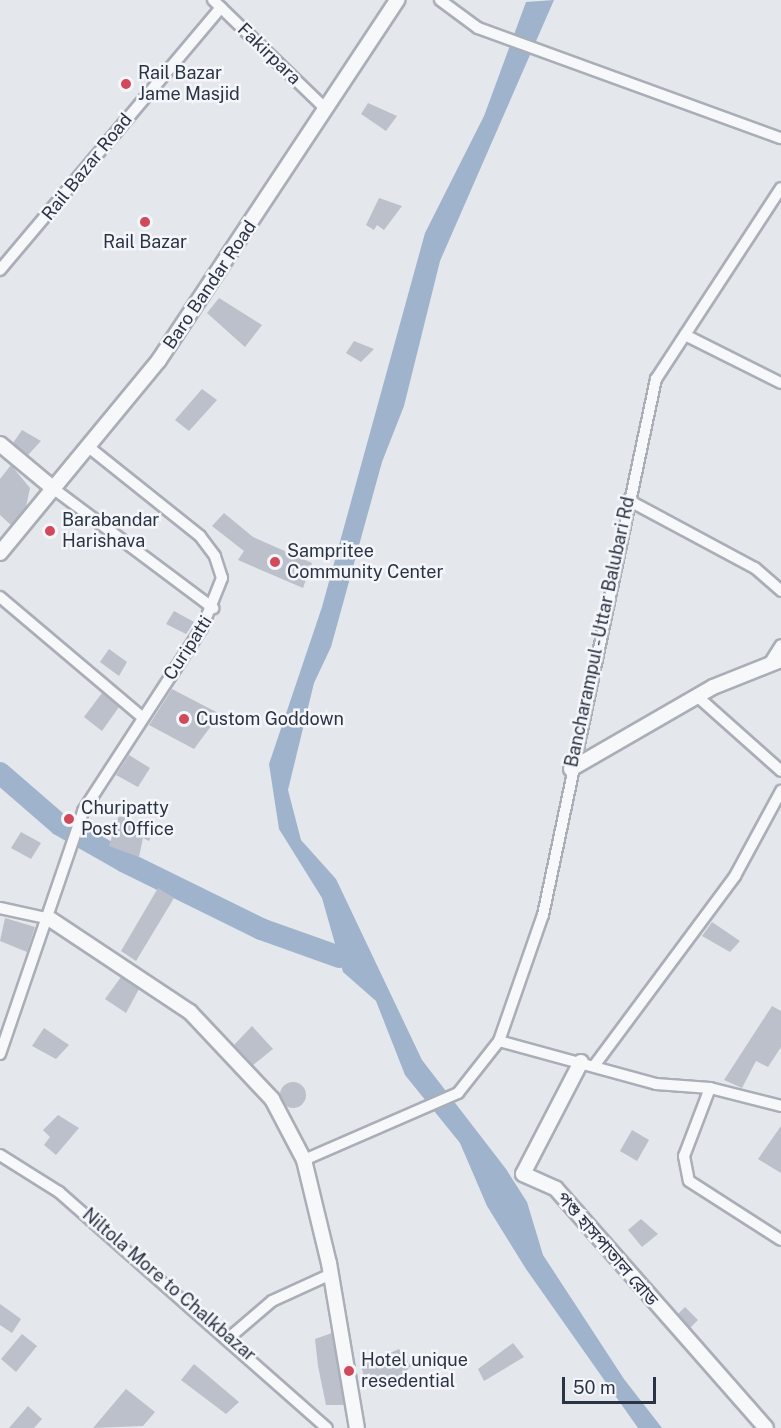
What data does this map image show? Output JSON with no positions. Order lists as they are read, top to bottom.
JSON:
{
  "streets": {
    "street": [
      "Fakirpara",
      "Rail Bazar Road",
      "Baro Bandar Road",
      "Bancharampul - Uttar Balubari Rd",
      "Curipatti",
      "পশু হাসপাতাল রোড",
      "Niltola More to Chalkbazar"
    ]
  },
  "crossings": [
    ["Fakirpara", "Rail Bazar Road"],
    ["Fakirpara", "Baro Bandar Road"],
    ["Baro Bandar Road", "Curipatti"]
  ],
  "places": [
    "Rail Bazar Jame Masjid",
    "Rail Bazar",
    "Barabandar Harishava",
    "Sampritee Community Center",
    "Custom Goddown",
    "Churipatty Post Office",
    "Hotel unique resedential"
  ],
  "scale_bar": "50 m"
}
